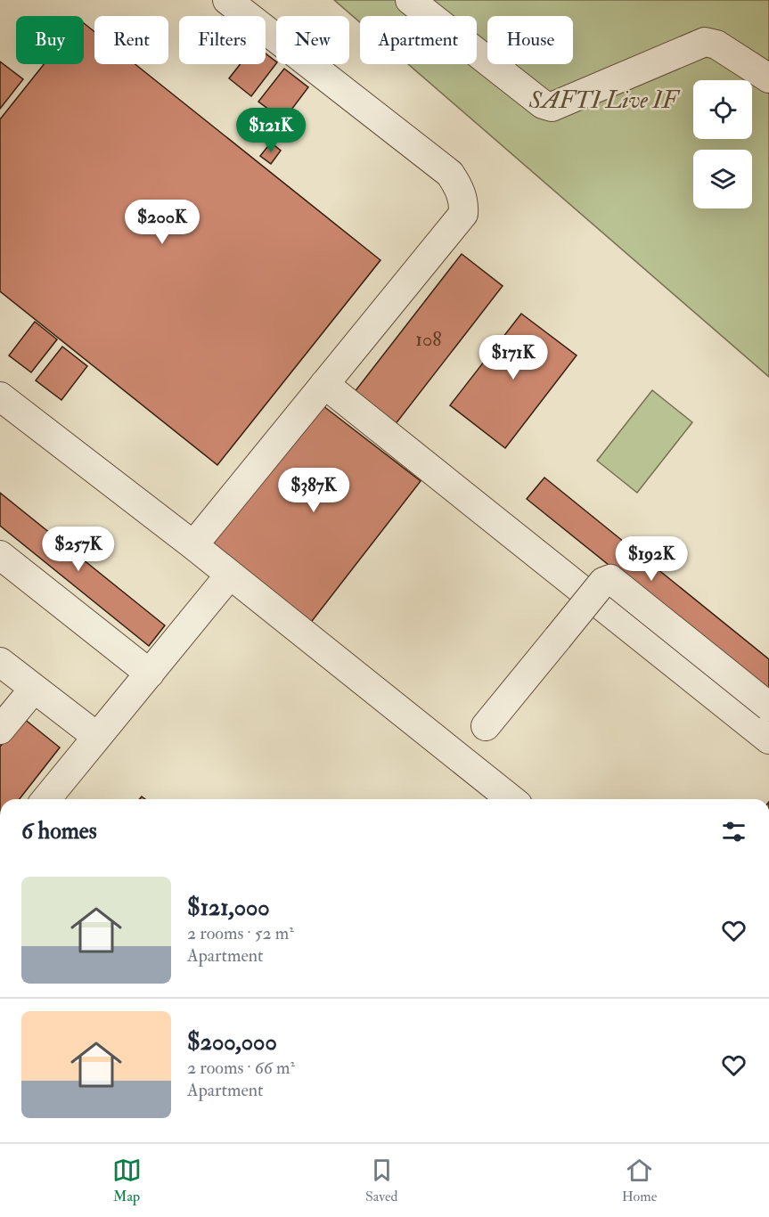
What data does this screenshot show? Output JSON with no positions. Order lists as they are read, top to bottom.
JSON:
{
  "parks": ["SAFTI Live IF"],
  "house_numbers": ["108"],
  "page": {
    "chip": [
      "Buy",
      "Rent",
      "Filters",
      "New",
      "Apartment",
      "House"
    ],
    "price": [
      "$121K",
      "$200K",
      "$171K",
      "$387K",
      "$257K",
      "$192K"
    ],
    "heading": "6 homes",
    "list": [
      {
        "name": "$121,000",
        "note": "2 rooms · 52 m² · Apartment"
      },
      {
        "name": "$200,000",
        "note": "2 rooms · 66 m² · Apartment"
      }
    ],
    "tabs": ["Map", "Saved", "Home"]
  }
}
